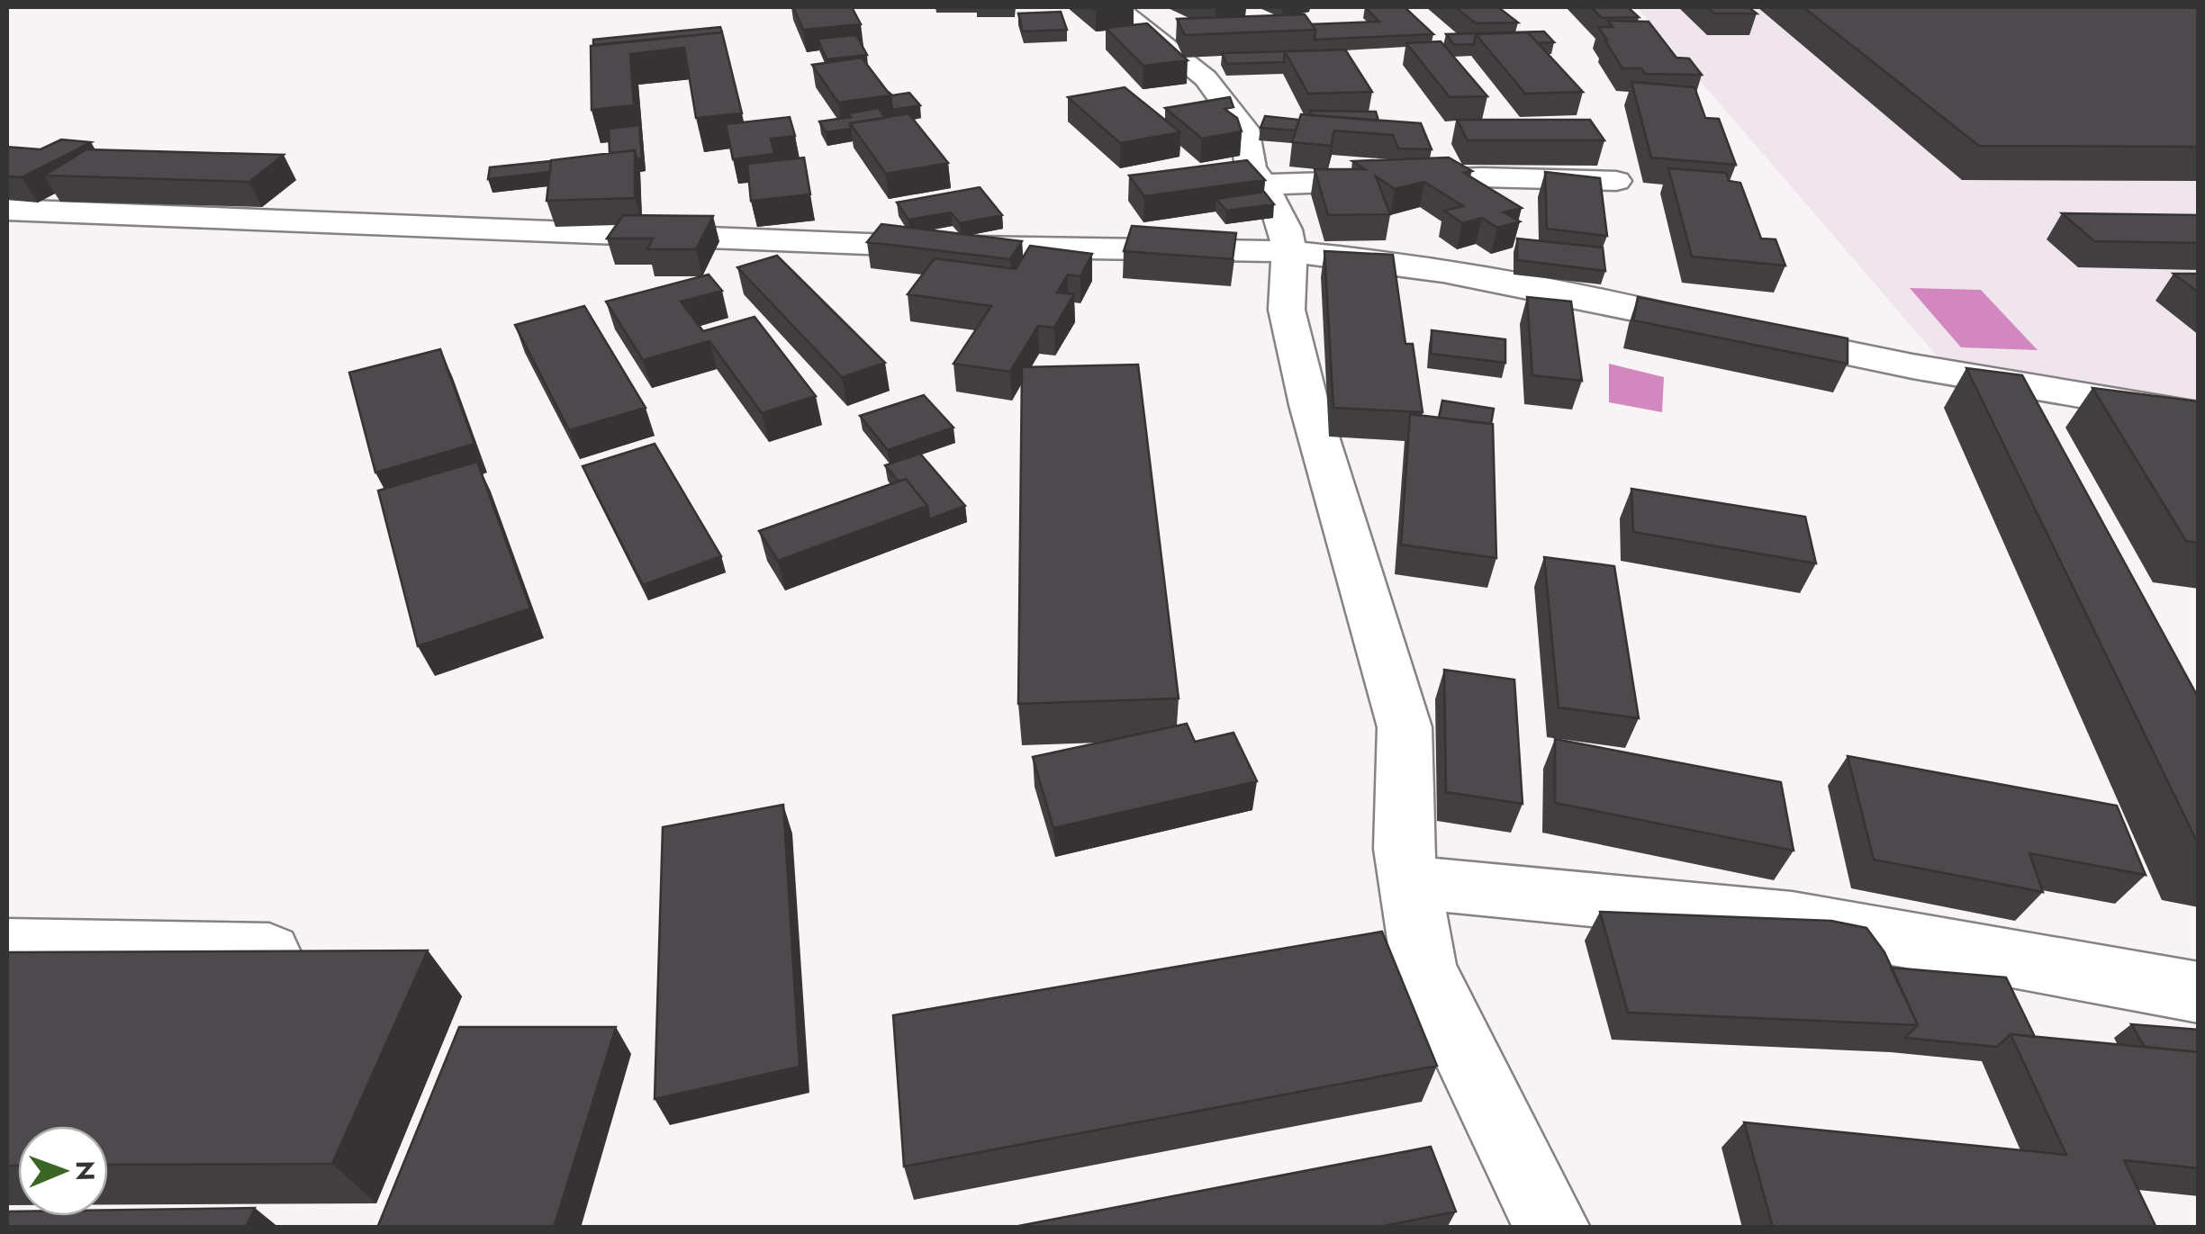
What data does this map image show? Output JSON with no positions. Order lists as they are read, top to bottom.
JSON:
{
  "north": "right"
}
